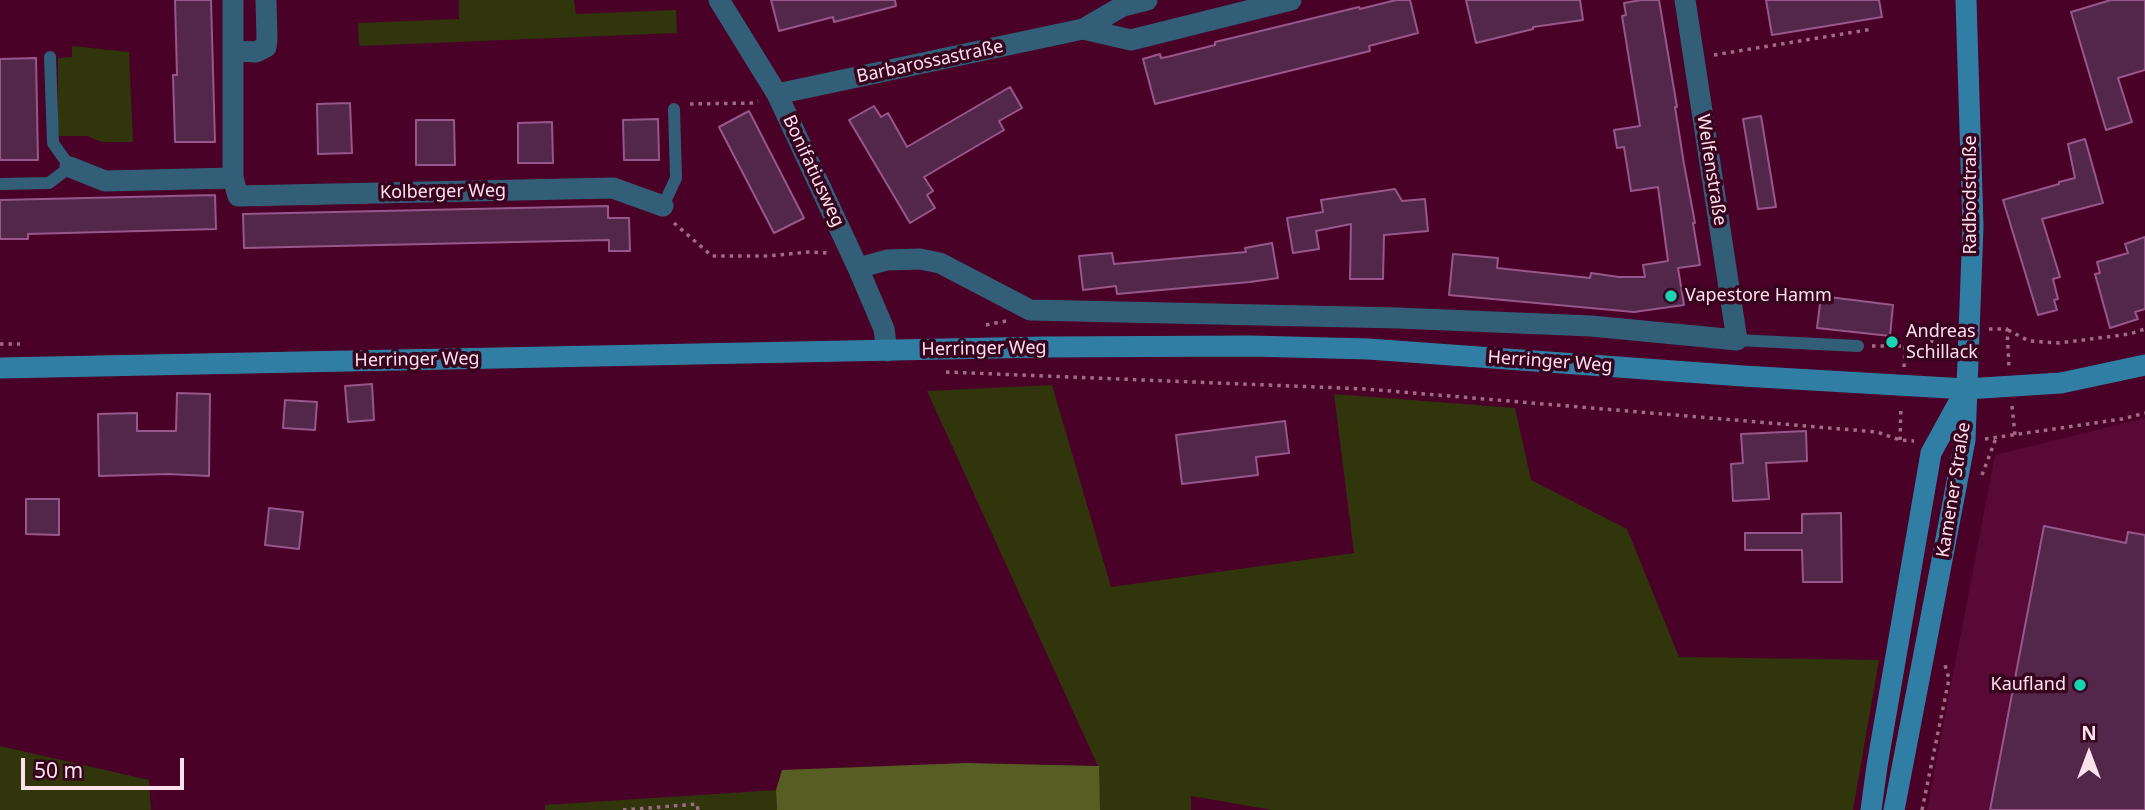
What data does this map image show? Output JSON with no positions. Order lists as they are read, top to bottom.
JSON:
{
  "streets": {
    "main road": ["Radbodstraße", "Herringer Weg", "Kamener Straße"],
    "street": [
      "Barbarossastraße",
      "Welfenstraße",
      "Bonifatiusweg",
      "Kolberger Weg"
    ]
  },
  "crossings": [
    ["Barbarossastraße", "Bonifatiusweg"],
    ["Welfenstraße", "Herringer Weg"],
    ["Bonifatiusweg", "Herringer Weg"],
    ["Radbodstraße", "Herringer Weg"],
    ["Radbodstraße", "Kamener Straße"],
    ["Herringer Weg", "Kamener Straße"]
  ],
  "places": ["Vapestore Hamm", "Andreas Schillack", "Kaufland"],
  "scale_bar": "50 m",
  "north": "top"
}
